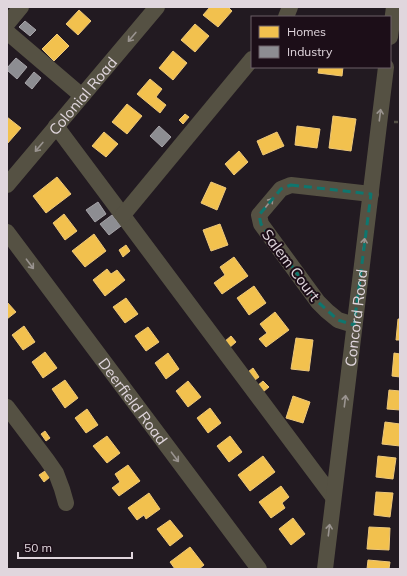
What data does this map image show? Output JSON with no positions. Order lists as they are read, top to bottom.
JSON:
{
  "streets": {
    "street": [
      "Colonial Road",
      "Salem Court",
      "Concord Road",
      "Deerfield Road"
    ]
  },
  "crossings": [
    ["Salem Court", "Concord Road"]
  ],
  "one_way": ["Concord Road"],
  "legend": ["Homes", "Industry"],
  "scale_bar": "50 m"
}
